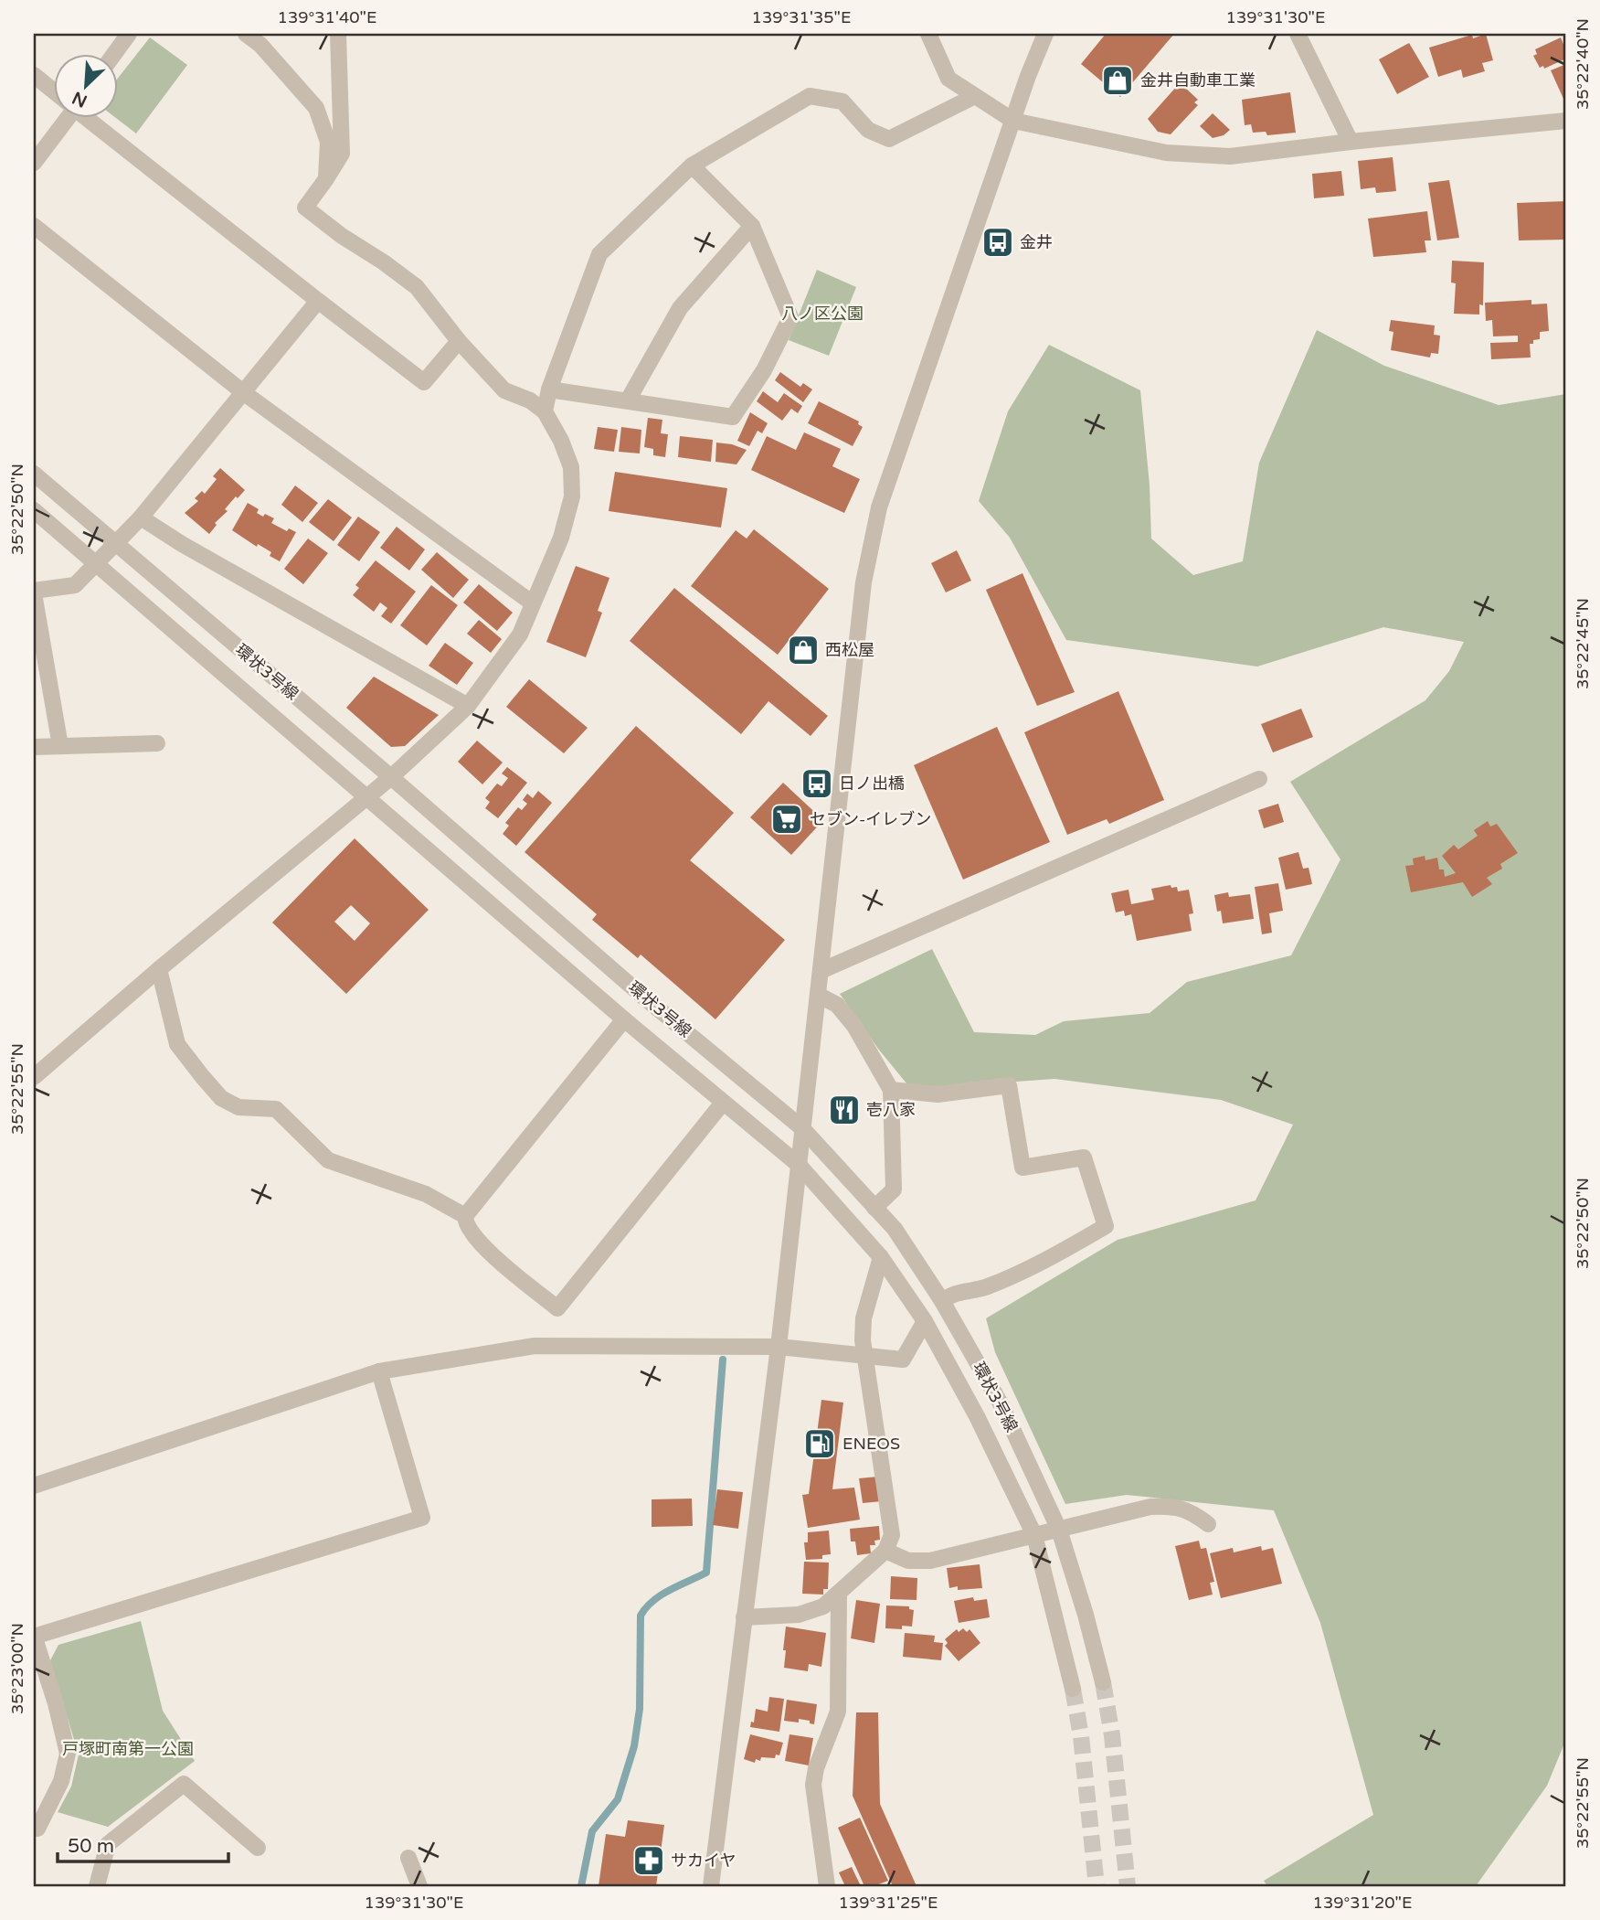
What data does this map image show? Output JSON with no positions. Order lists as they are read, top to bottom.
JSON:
{
  "streets": {
    "street": ["環状3号線"]
  },
  "parks": ["八ノ区公園", "戸塚町南第一公園"],
  "places": {
    "shop": ["金井自動車工業", "西松屋"],
    "bus stop": ["金井", "日ノ出橋"],
    "supermarket": ["セブン-イレブン"],
    "restaurant": ["壱八家"],
    "fuel station": ["ENEOS"],
    "pharmacy": ["サカイヤ"]
  },
  "scale_bar": "50 m",
  "north": "bottom left",
  "coordinates": [
    "139°31'40\"E",
    "139°31'35\"E",
    "139°31'30\"E",
    "35°22'40\"N",
    "35°22'50\"N",
    "35°22'45\"N",
    "35°22'55\"N",
    "35°23'00\"N",
    "139°31'25\"E",
    "139°31'20\"E"
  ]
}
